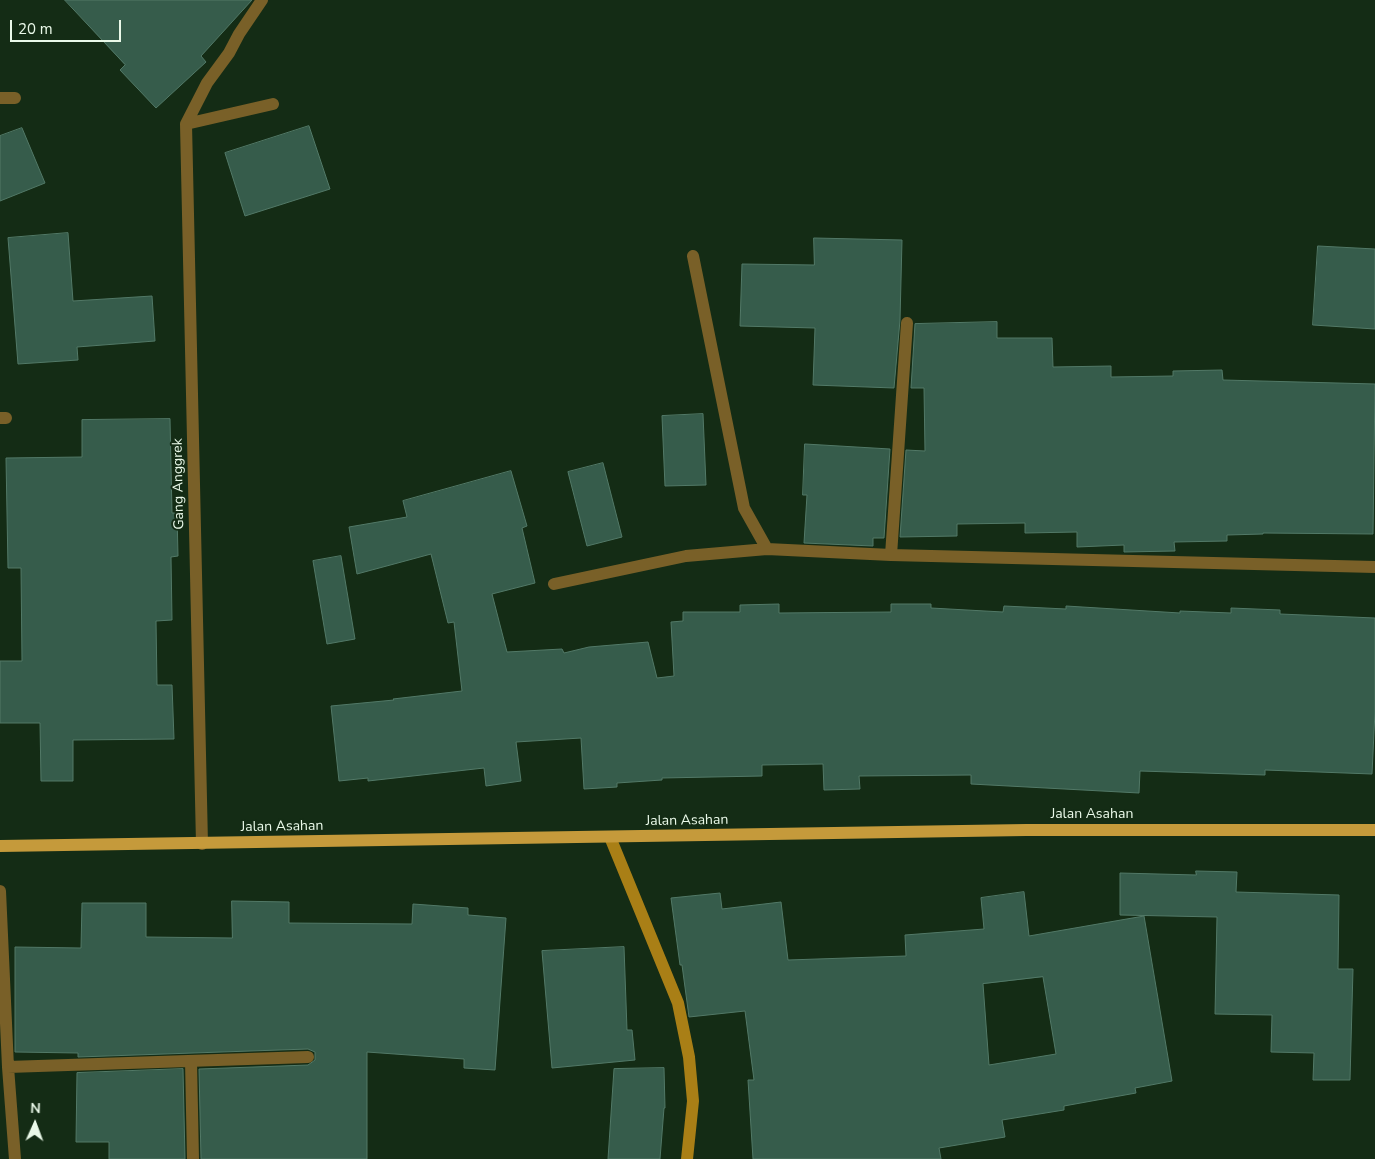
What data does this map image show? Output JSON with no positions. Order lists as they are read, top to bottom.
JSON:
{
  "streets": {
    "main road": ["Jalan Asahan"],
    "street": ["Gang Anggrek"]
  },
  "crossings": [
    ["Gang Anggrek", "Jalan Asahan"]
  ],
  "scale_bar": "20 m",
  "north": "top"
}
